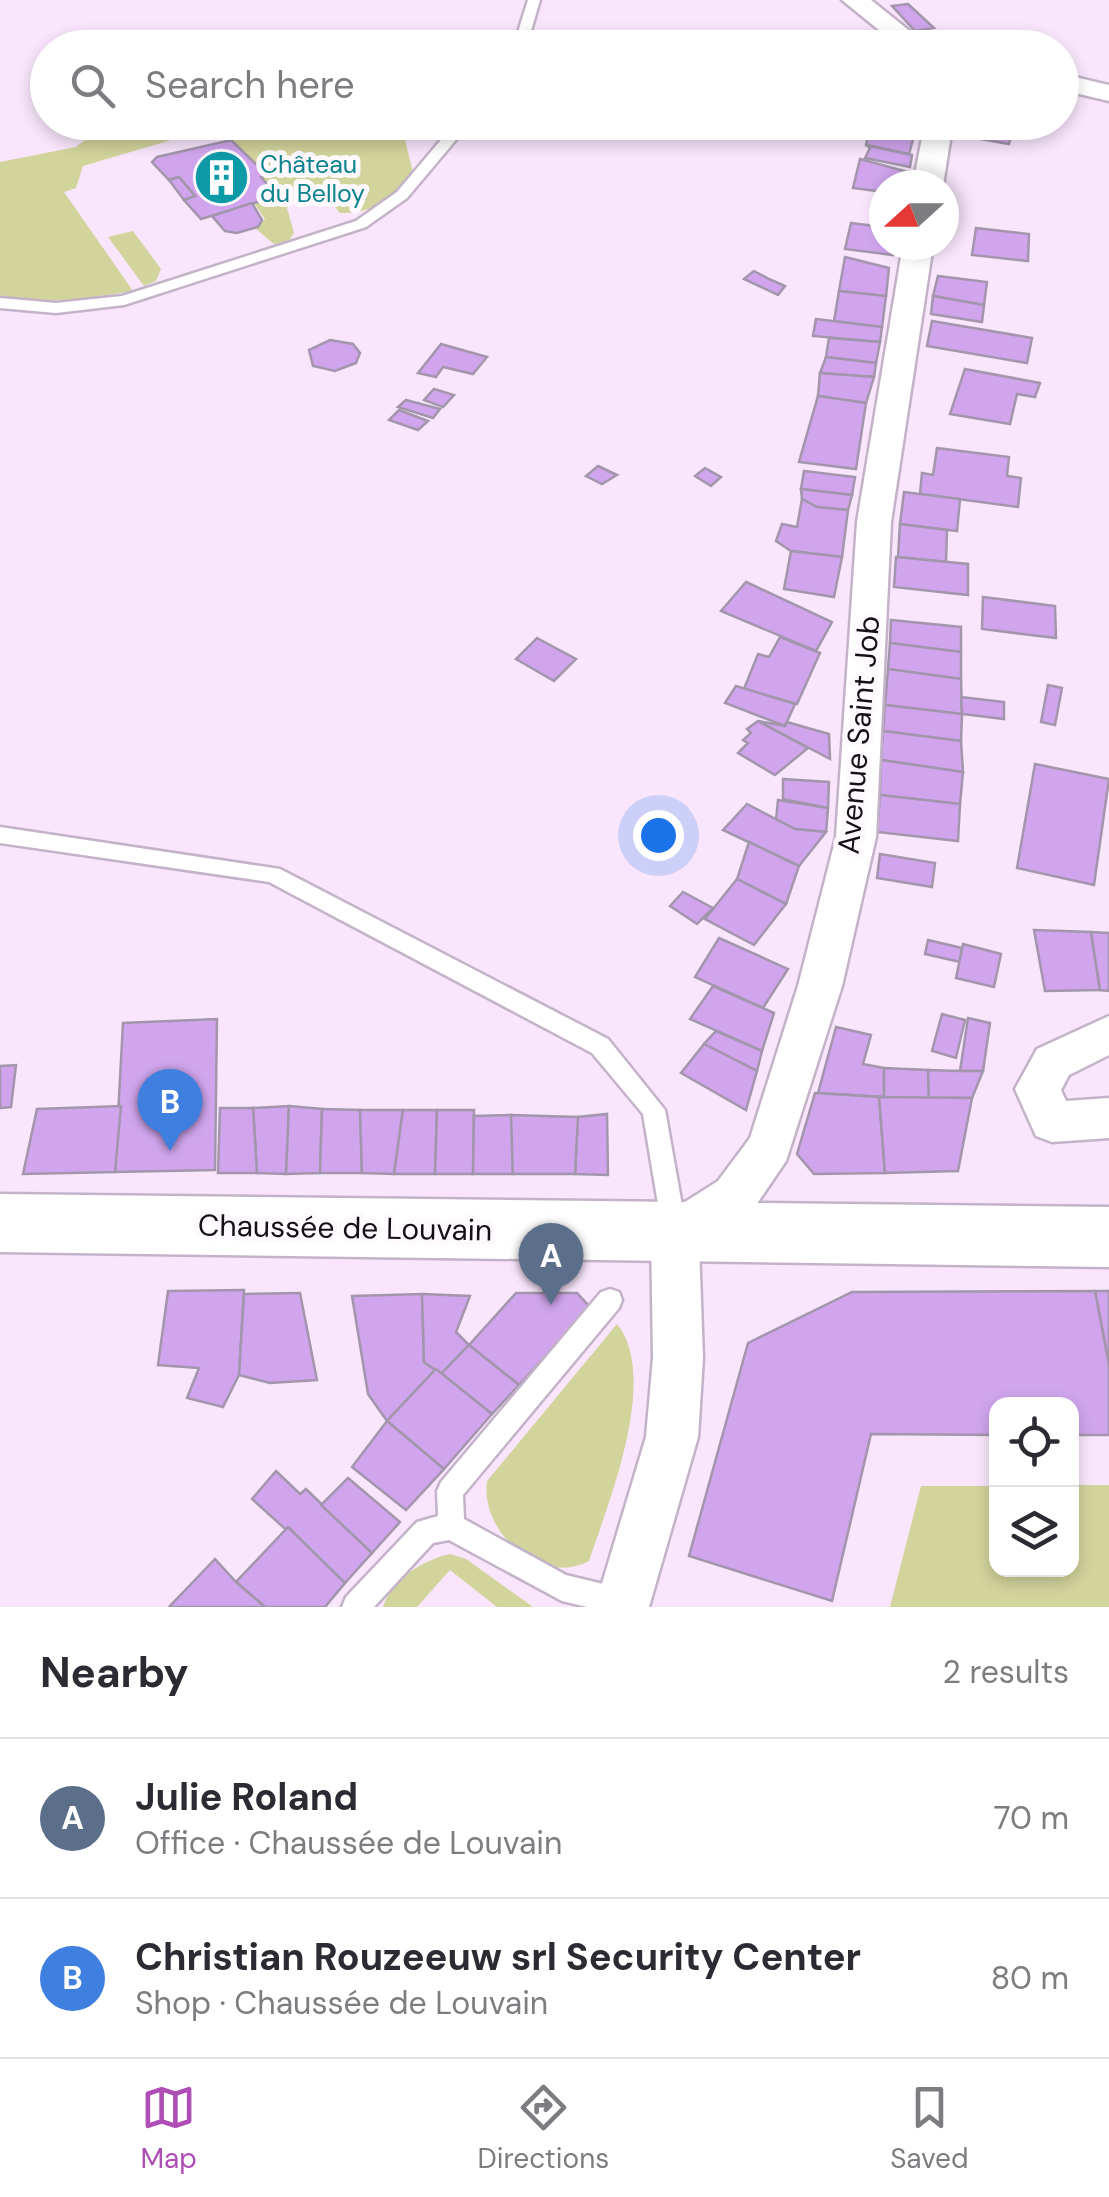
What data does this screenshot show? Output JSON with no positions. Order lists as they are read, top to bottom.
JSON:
{
  "streets": {
    "main road": ["Chaussée de Louvain"],
    "street": ["Avenue Saint Job"]
  },
  "crossings": [
    ["Avenue Saint Job", "Chaussée de Louvain"]
  ],
  "places": {
    "building": ["Château du Belloy"]
  },
  "north": "left",
  "page": {
    "search": "Search here",
    "pins": ["B", "A"],
    "heading": ["Nearby", "2 results"],
    "list": [
      {
        "mark": "A",
        "name": "Julie Roland",
        "note": "Office · Chaussée de Louvain",
        "value": "70 m"
      },
      {
        "mark": "B",
        "name": "Christian Rouzeeuw srl Security Center",
        "note": "Shop · Chaussée de Louvain",
        "value": "80 m"
      }
    ],
    "nav": ["Map", "Directions", "Saved"]
  }
}
